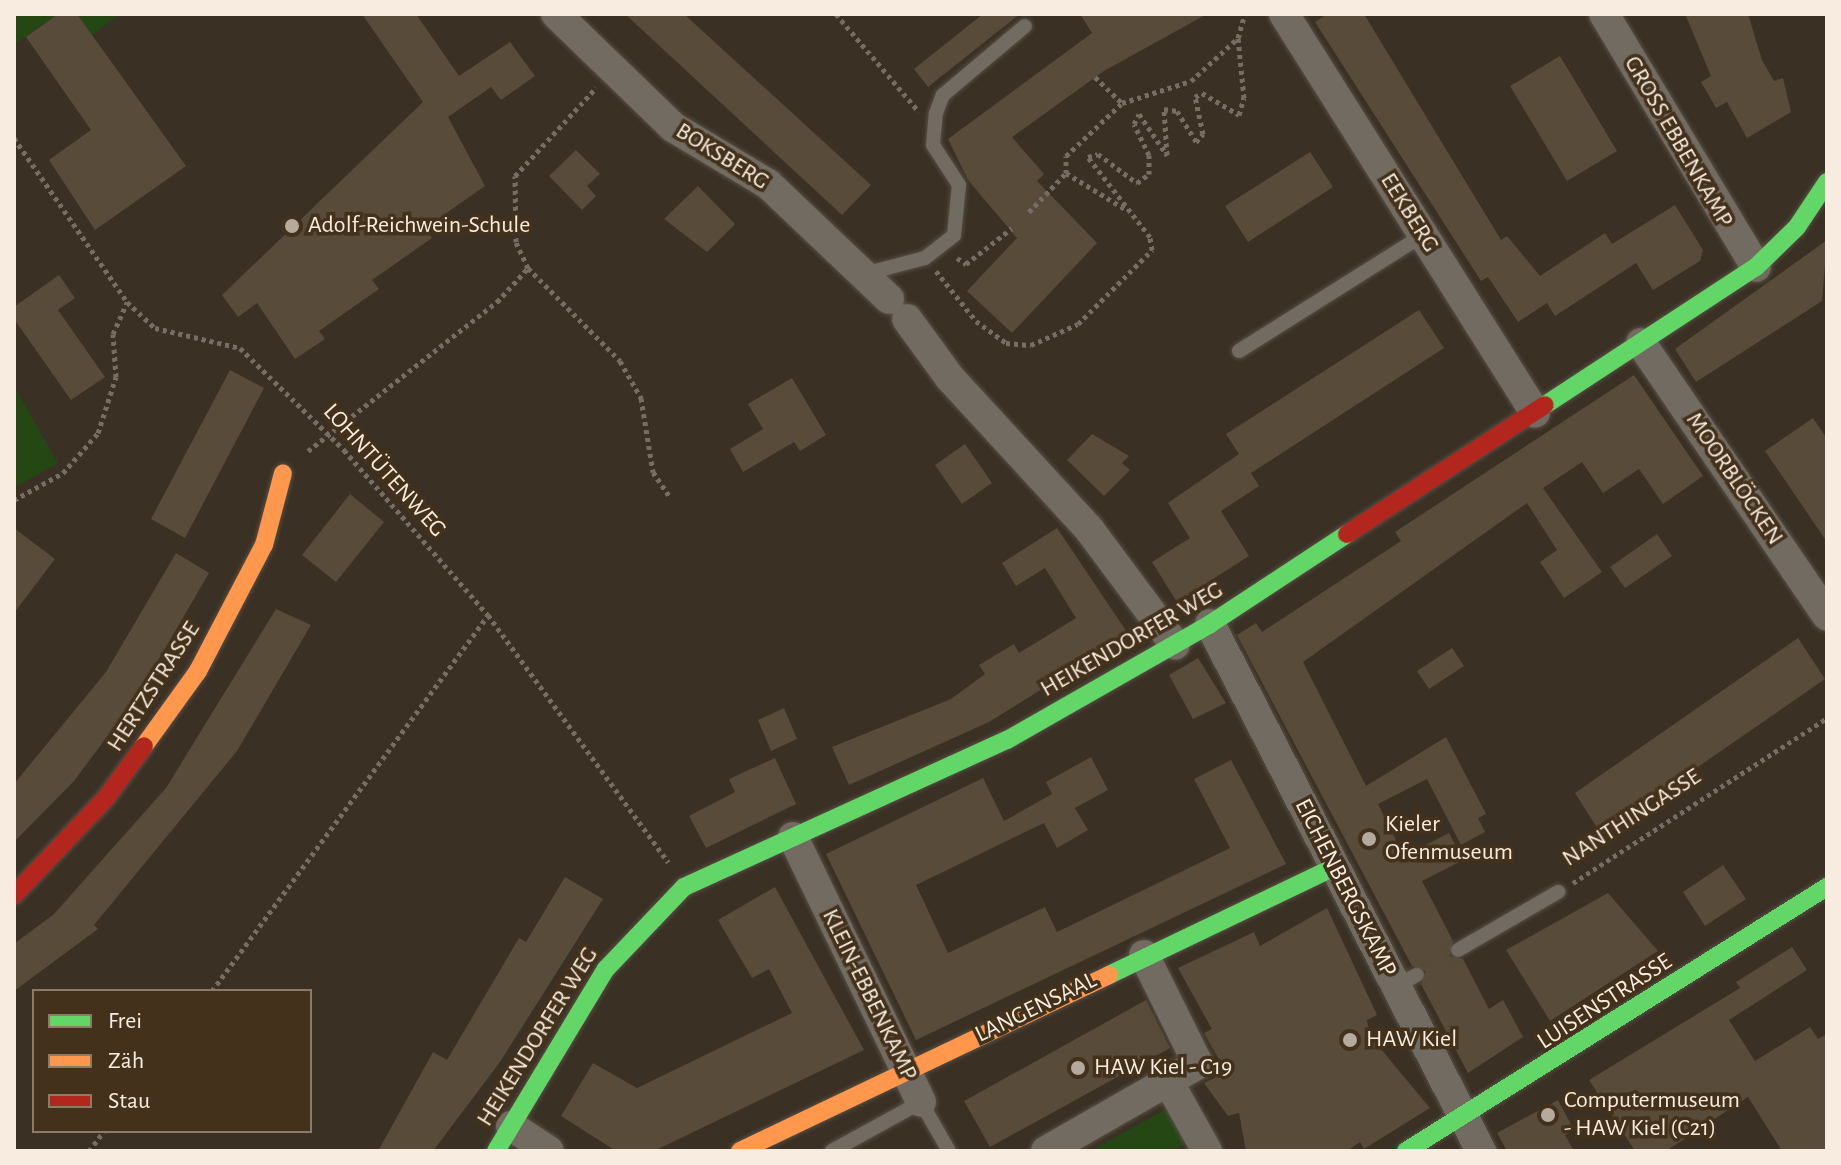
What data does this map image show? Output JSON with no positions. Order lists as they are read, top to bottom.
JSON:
{
  "streets": {
    "street": [
      "GROSS EBBENKAMP",
      "BOKSBERG",
      "EEKBERG",
      "MOORBLÖCKEN",
      "HEIKENDORFER WEG",
      "HERTZSTRASSE",
      "EICHENBERGSKAMP",
      "KLEIN-EBBENKAMP",
      "LUISENSTRASSE",
      "LANGENSAAL"
    ],
    "lane": ["NANTHINGASSE"],
    "path": ["LOHNTÜTENWEG"]
  },
  "crossings": [
    ["GROSS EBBENKAMP", "HEIKENDORFER WEG"],
    ["BOKSBERG", "HEIKENDORFER WEG"],
    ["EEKBERG", "HEIKENDORFER WEG"],
    ["LOHNTÜTENWEG", "HEIKENDORFER WEG"],
    ["MOORBLÖCKEN", "HEIKENDORFER WEG"],
    ["HEIKENDORFER WEG", "EICHENBERGSKAMP"],
    ["HEIKENDORFER WEG", "KLEIN-EBBENKAMP"],
    ["EICHENBERGSKAMP", "LUISENSTRASSE"],
    ["EICHENBERGSKAMP", "LANGENSAAL"],
    ["KLEIN-EBBENKAMP", "LANGENSAAL"]
  ],
  "places": [
    "Adolf-Reichwein-Schule",
    "Kieler Ofenmuseum",
    "HAW Kiel",
    "HAW Kiel - C19",
    "Computermuseum - HAW Kiel (C21)"
  ],
  "legend": ["Frei", "Zäh", "Stau"]
}
